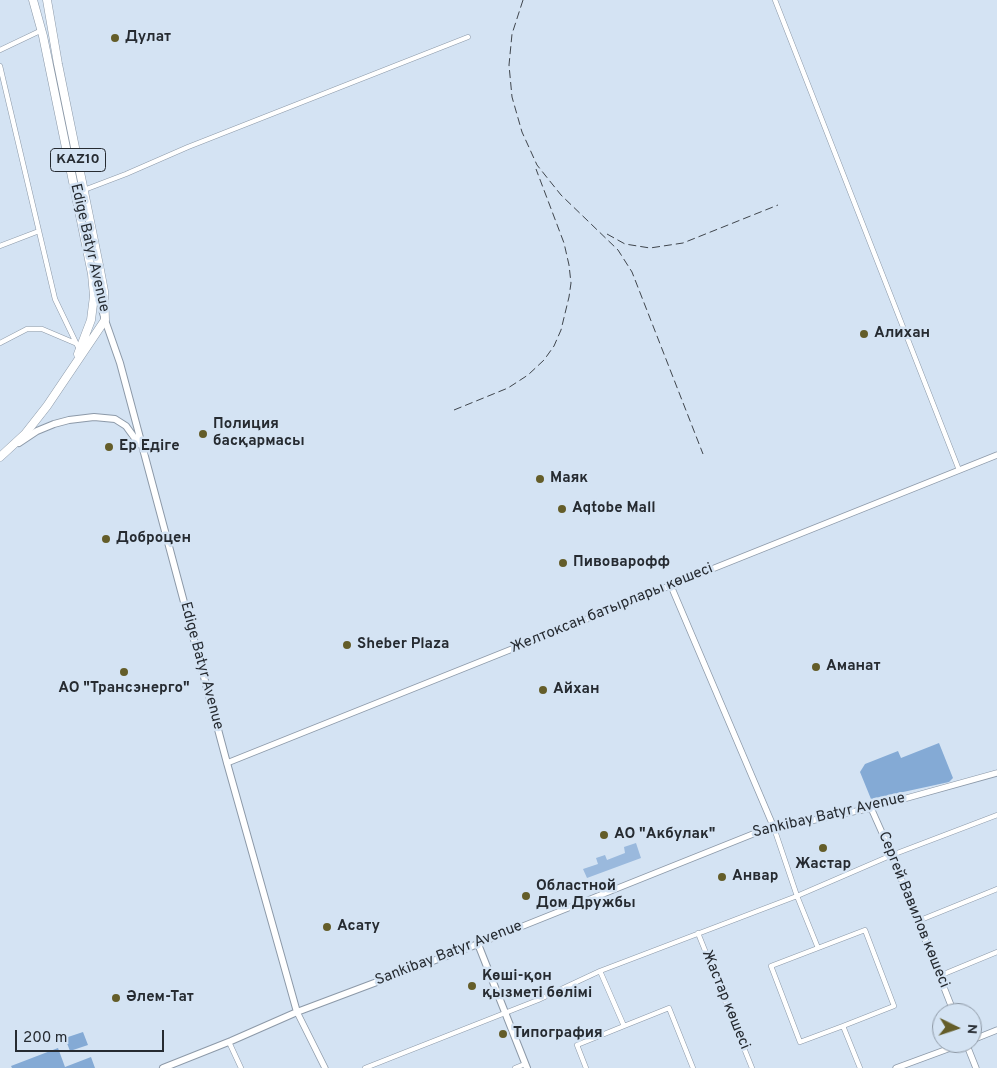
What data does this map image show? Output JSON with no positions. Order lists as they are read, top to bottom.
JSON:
{
  "streets": {
    "main road": ["KAZ10", "Edige Batyr Avenue", "Sankibay Batyr Avenue"],
    "street": ["Желтоксан батырлары көшесі", "Сергей Вавилов көшесі", "Жастар көшесі"]
  },
  "crossings": [
    ["KAZ10", "Edige Batyr Avenue"],
    ["Edige Batyr Avenue", "Желтоксан батырлары көшесі"],
    ["Edige Batyr Avenue", "Sankibay Batyr Avenue"],
    ["Sankibay Batyr Avenue", "Сергей Вавилов көшесі"]
  ],
  "places": [
    "Дулат",
    "Алихан",
    "Полиция басқармасы",
    "Ер Едіге",
    "Маяк",
    "Aqtobe Mall",
    "Доброцен",
    "Пивоварофф",
    "Sheber Plaza",
    "Аманат",
    "АО \"Трансэнерго\"",
    "Айхан",
    "АО \"Акбулак\"",
    "Жастар",
    "Анвар",
    "Областной Дом Дружбы",
    "Асату",
    "Көші-қон қызметі бөлімі",
    "Әлем-Тат",
    "Типография"
  ],
  "scale_bar": "200 m",
  "north": "right"
}
